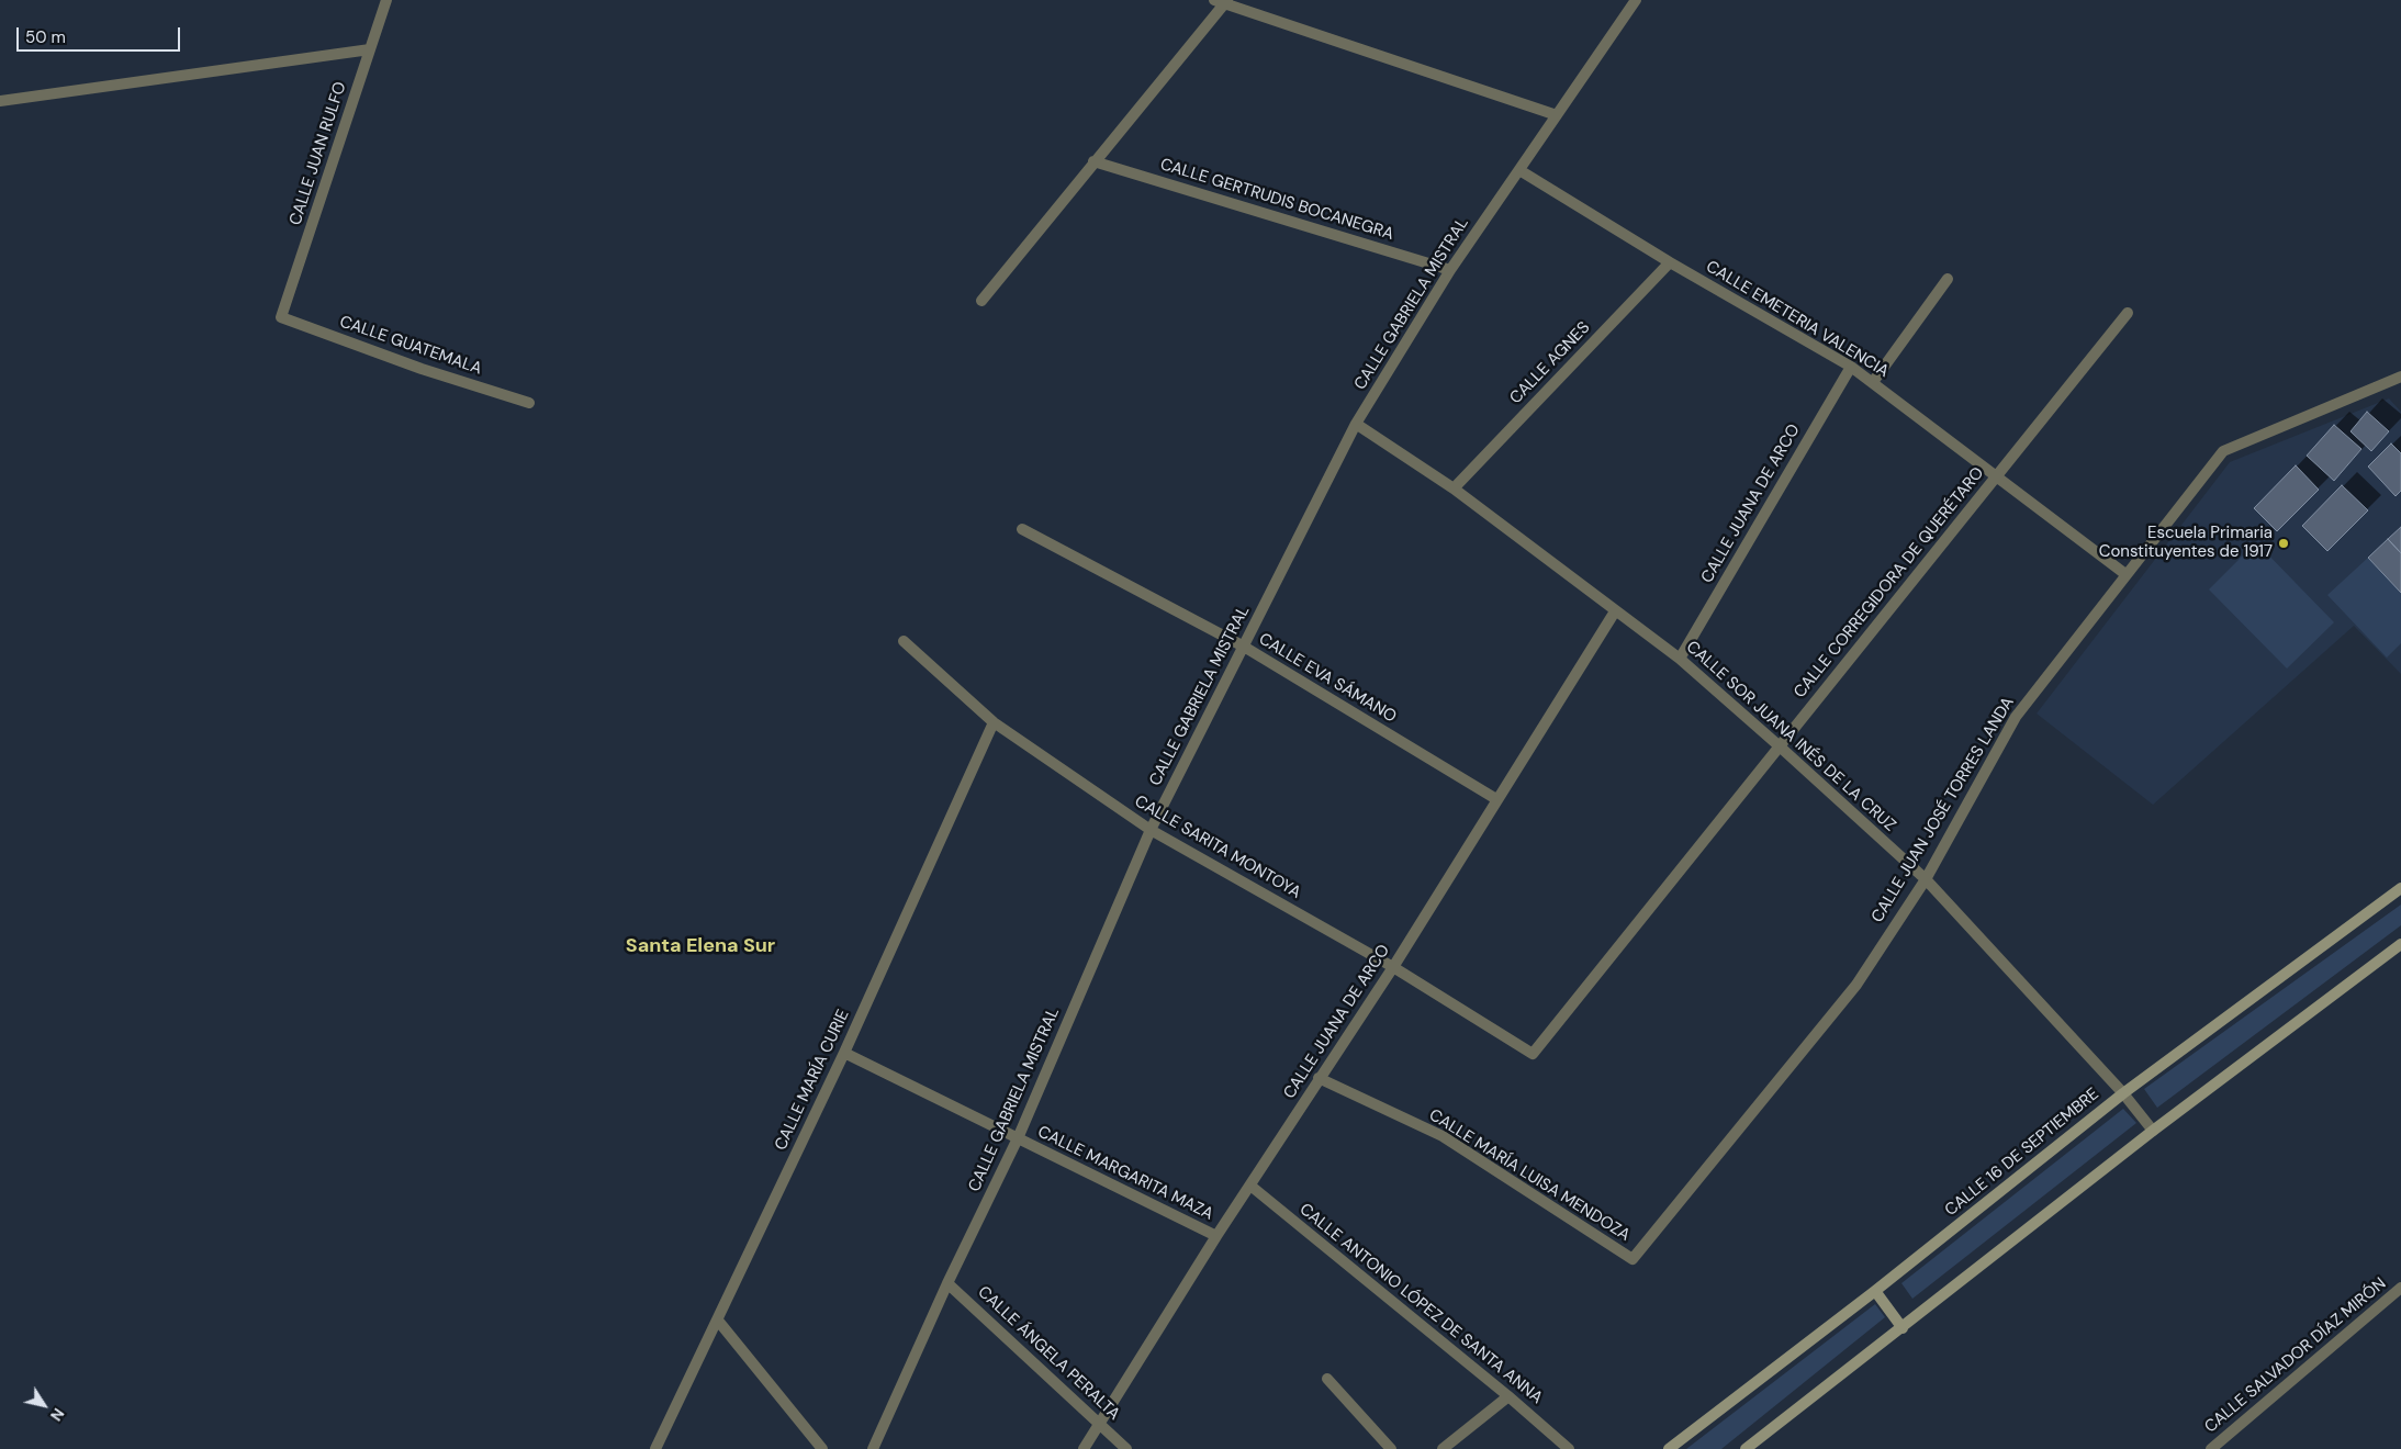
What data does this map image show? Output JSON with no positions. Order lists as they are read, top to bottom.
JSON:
{
  "streets": {
    "street": [
      "CALLE JUAN RULFO",
      "CALLE GERTRUDIS BOCANEGRA",
      "CALLE GABRIELA MISTRAL",
      "CALLE EMETERIA VALENCIA",
      "CALLE GUATEMALA",
      "CALLE AGNES",
      "CALLE JUANA DE ARCO",
      "CALLE CORREGIDORA DE QUERÉTARO",
      "CALLE EVA SÁMANO",
      "CALLE SOR JUANA INÉS DE LA CRUZ",
      "CALLE JUAN JOSÉ TORRES LANDA",
      "CALLE SARITA MONTOYA",
      "CALLE MARÍA CURIE",
      "CALLE 16 DE SEPTIEMBRE",
      "CALLE MARGARITA MAZA",
      "CALLE MARÍA LUISA MENDOZA",
      "CALLE ANTONIO LÓPEZ DE SANTA ANNA",
      "CALLE ÁNGELA PERALTA",
      "CALLE SALVADOR DÍAZ MIRÓN"
    ]
  },
  "crossings": [
    ["CALLE JUAN RULFO", "CALLE GUATEMALA"],
    ["CALLE GERTRUDIS BOCANEGRA", "CALLE GABRIELA MISTRAL"],
    ["CALLE GABRIELA MISTRAL", "CALLE EMETERIA VALENCIA"],
    ["CALLE GABRIELA MISTRAL", "CALLE EVA SÁMANO"],
    ["CALLE GABRIELA MISTRAL", "CALLE SOR JUANA INÉS DE LA CRUZ"],
    ["CALLE GABRIELA MISTRAL", "CALLE SARITA MONTOYA"],
    ["CALLE GABRIELA MISTRAL", "CALLE MARGARITA MAZA"],
    ["CALLE GABRIELA MISTRAL", "CALLE ÁNGELA PERALTA"],
    ["CALLE EMETERIA VALENCIA", "CALLE AGNES"],
    ["CALLE EMETERIA VALENCIA", "CALLE JUANA DE ARCO"],
    ["CALLE EMETERIA VALENCIA", "CALLE CORREGIDORA DE QUERÉTARO"],
    ["CALLE EMETERIA VALENCIA", "CALLE JUAN JOSÉ TORRES LANDA"],
    ["CALLE AGNES", "CALLE SOR JUANA INÉS DE LA CRUZ"],
    ["CALLE JUANA DE ARCO", "CALLE EVA SÁMANO"],
    ["CALLE JUANA DE ARCO", "CALLE SOR JUANA INÉS DE LA CRUZ"],
    ["CALLE JUANA DE ARCO", "CALLE SARITA MONTOYA"],
    ["CALLE JUANA DE ARCO", "CALLE MARGARITA MAZA"],
    ["CALLE JUANA DE ARCO", "CALLE MARÍA LUISA MENDOZA"],
    ["CALLE JUANA DE ARCO", "CALLE ANTONIO LÓPEZ DE SANTA ANNA"],
    ["CALLE JUANA DE ARCO", "CALLE ÁNGELA PERALTA"],
    ["CALLE CORREGIDORA DE QUERÉTARO", "CALLE SOR JUANA INÉS DE LA CRUZ"],
    ["CALLE CORREGIDORA DE QUERÉTARO", "CALLE SARITA MONTOYA"],
    ["CALLE SOR JUANA INÉS DE LA CRUZ", "CALLE JUAN JOSÉ TORRES LANDA"],
    ["CALLE SOR JUANA INÉS DE LA CRUZ", "CALLE 16 DE SEPTIEMBRE"],
    ["CALLE JUAN JOSÉ TORRES LANDA", "CALLE MARÍA LUISA MENDOZA"],
    ["CALLE SARITA MONTOYA", "CALLE MARÍA CURIE"],
    ["CALLE MARÍA CURIE", "CALLE MARGARITA MAZA"]
  ],
  "districts": ["Santa Elena Sur"],
  "places": ["Escuela Primaria Constituyentes de 1917"],
  "scale_bar": "50 m",
  "north": "bottom right"
}
